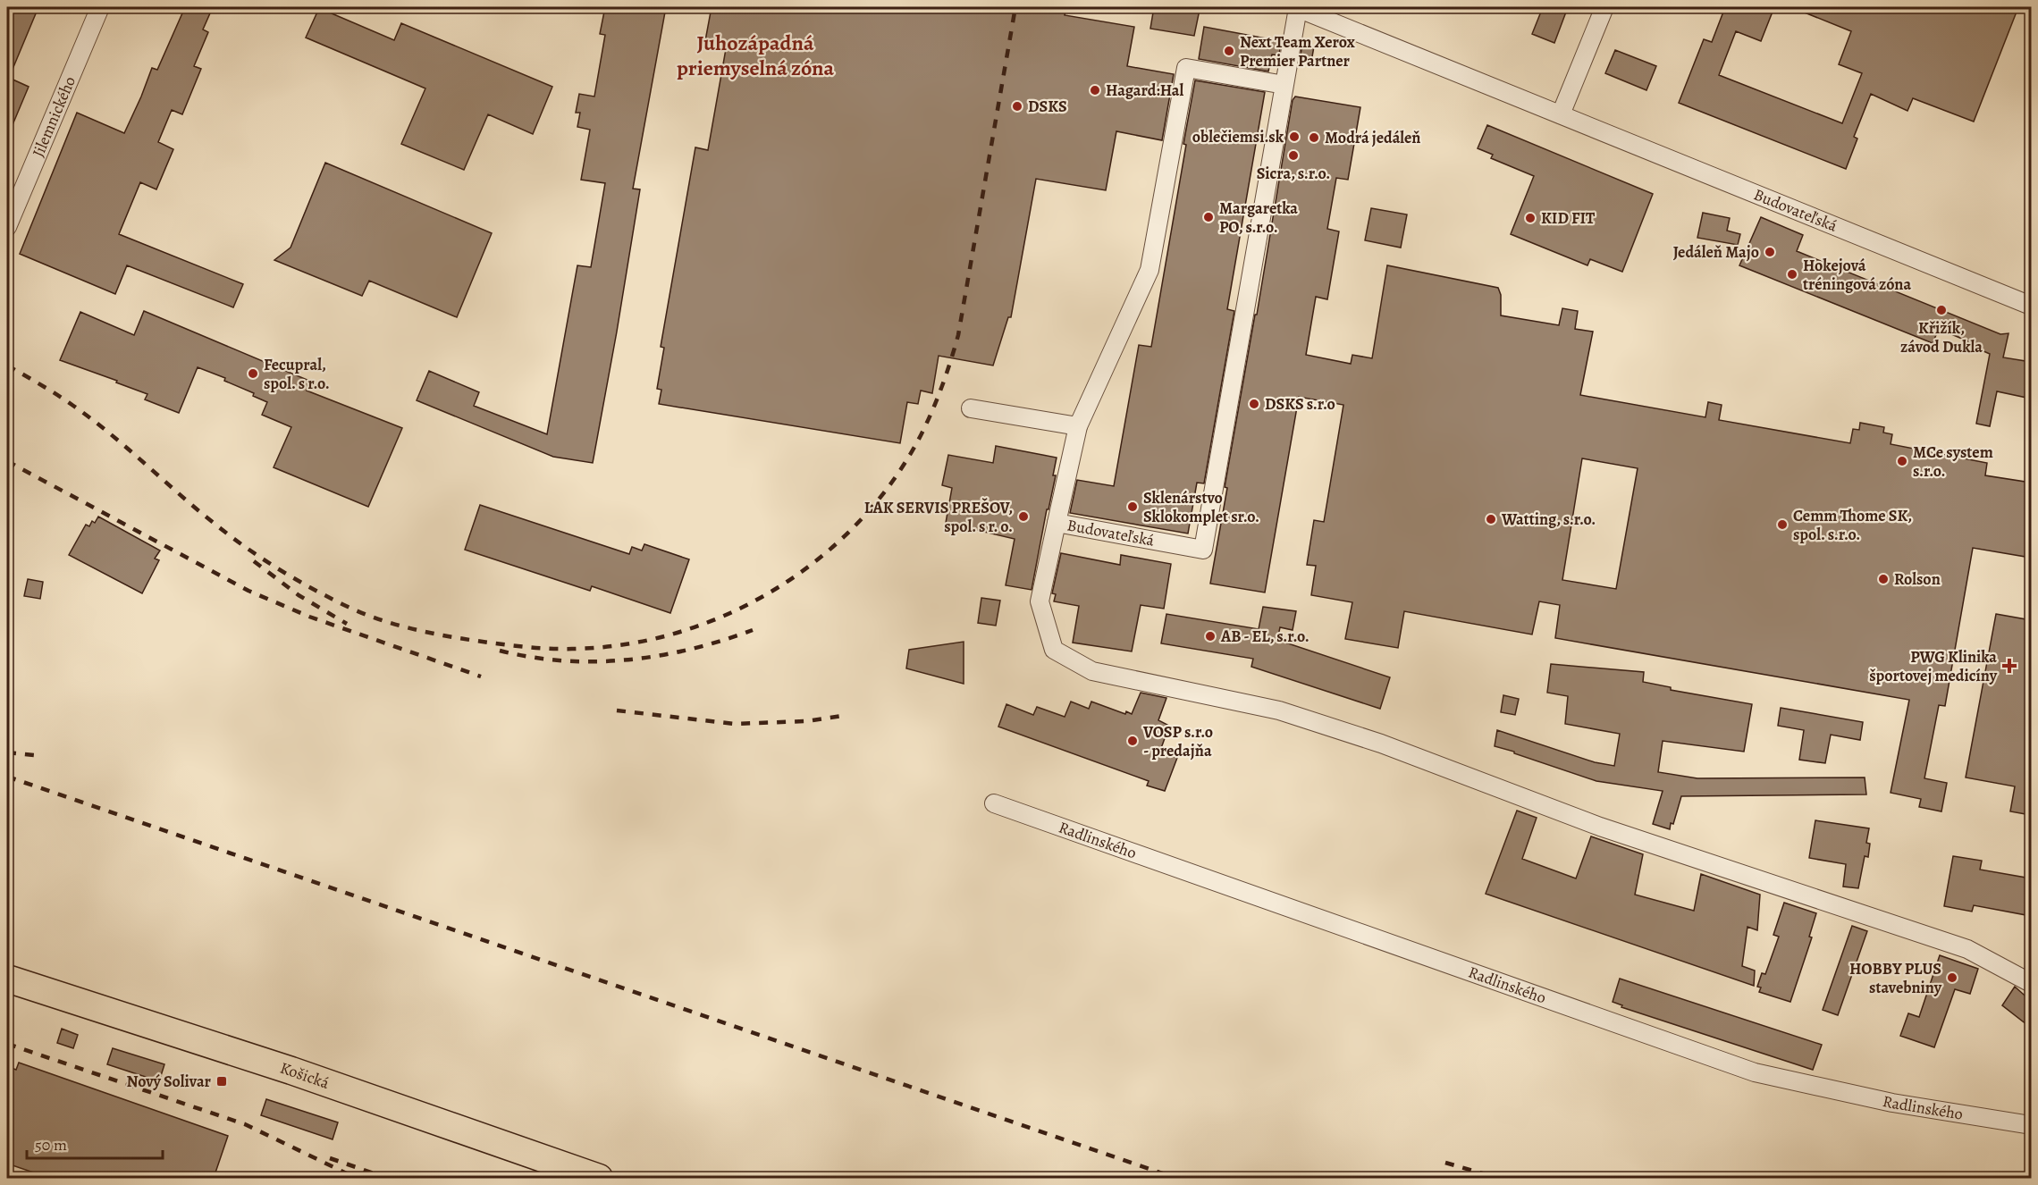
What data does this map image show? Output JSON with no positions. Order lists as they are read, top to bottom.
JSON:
{
  "streets": {
    "main road": ["Košická"],
    "street": ["Jilemnického", "Budovateľská", "Radlinského"]
  },
  "districts": ["Juhozápadná priemyselná zóna"],
  "places": {
    "other": [
      "Next Team Xerox Premier Partner",
      "Hagard:Hal",
      "DSKS",
      "oblečiemsi.sk",
      "Modrá jedáleň",
      "Sicra, s.r.o.",
      "Margaretka PO, s.r.o.",
      "KID FIT",
      "Jedáleň Majo",
      "Hokejová tréningová zóna",
      "Křižík, závod Dukla",
      "Fecupral, spol. s r.o.",
      "DSKS s.r.o",
      "MCe system s.r.o.",
      "Sklenárstvo Sklokomplet sr.o.",
      "LAK SERVIS PREŠOV, spol. s r. o.",
      "Watting, s.r.o.",
      "Cemm Thome SK, spol. s.r.o.",
      "Rolson",
      "AB - EL, s.r.o.",
      "VOSP s.r.o - predajňa",
      "HOBBY PLUS stavebniny"
    ],
    "health": ["PWG Klinika športovej medicíny"],
    "transit": ["Nový Solivar"]
  },
  "scale_bar": "50 m"
}
